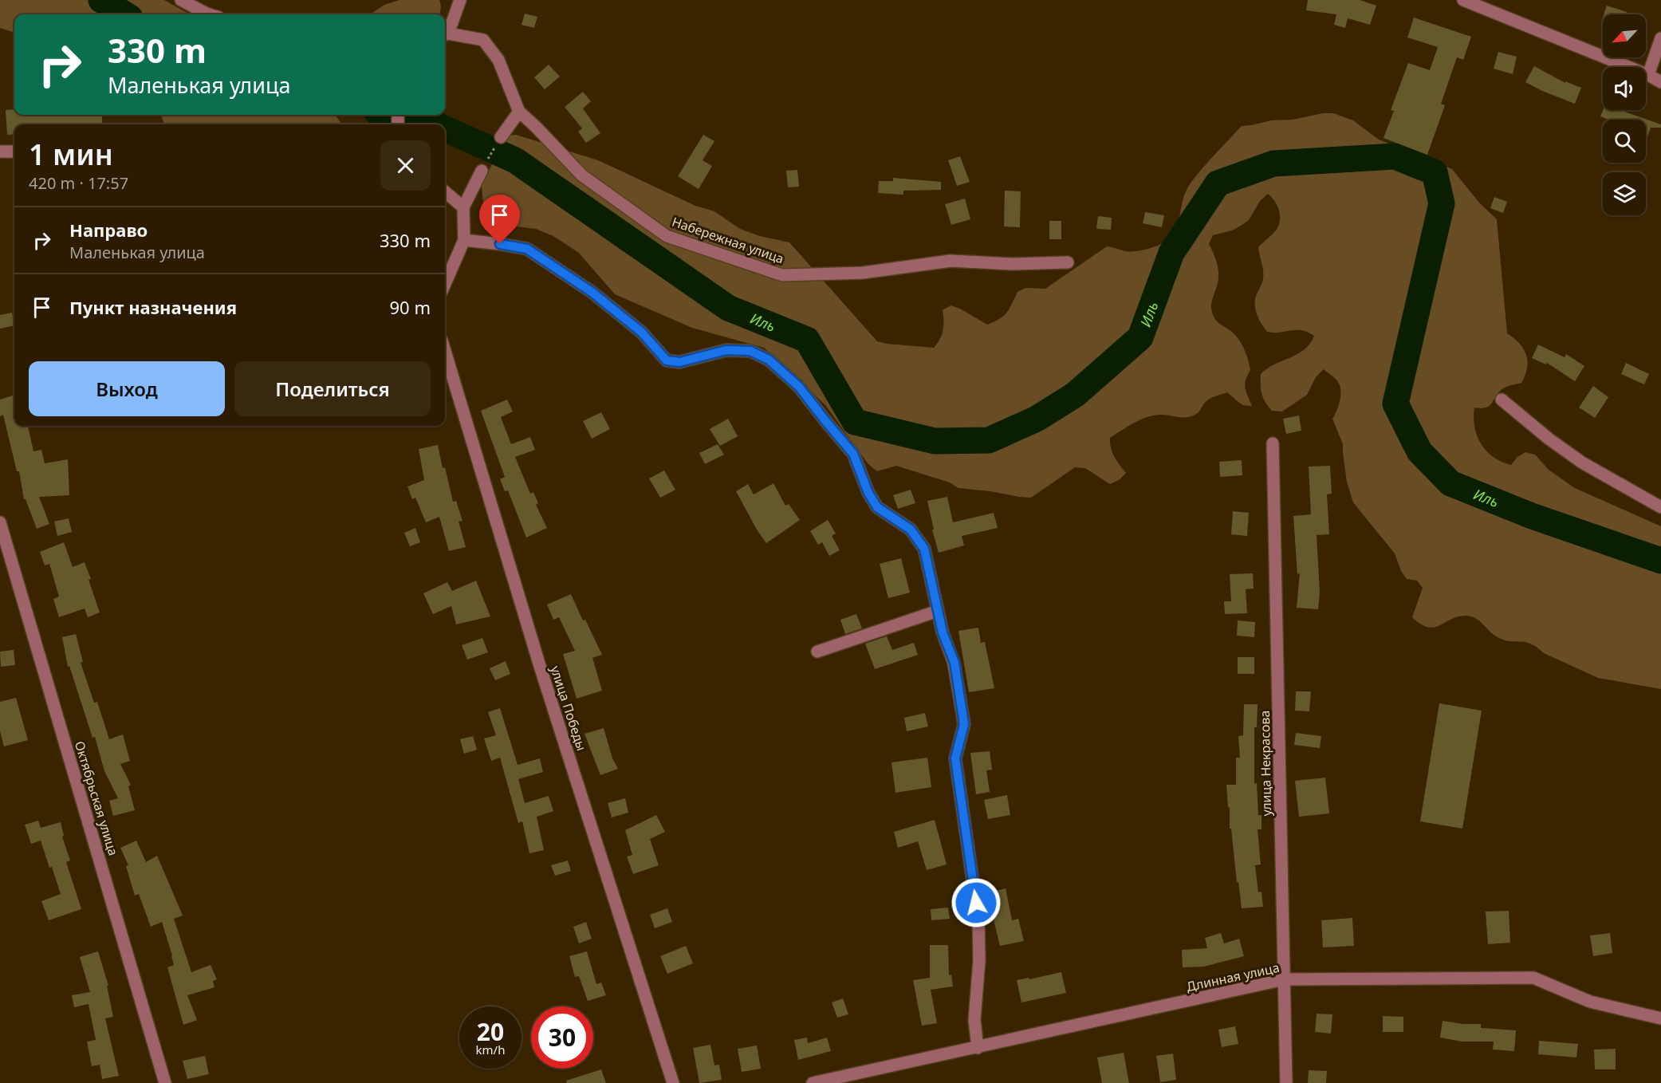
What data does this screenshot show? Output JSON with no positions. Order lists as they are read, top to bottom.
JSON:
{
  "streets": {
    "street": [
      "Набережная улица",
      "улица Победы",
      "улица Некрасова",
      "Октябрьская улица",
      "Длинная улица"
    ]
  },
  "crossings": [
    ["улица Некрасова", "Длинная улица"]
  ],
  "water": ["Иль"],
  "north": "bottom left",
  "page": {
    "turn": ["330 m", "Маленькая улица"],
    "heading": ["1 мин", "420 m · 17:57"],
    "list": [
      {
        "name": "Направо",
        "note": "Маленькая улица",
        "value": "330 m"
      },
      {
        "name": "Пункт назначения",
        "value": "90 m"
      }
    ],
    "buttons": ["Выход", "Поделиться"],
    "speed": "20 km/h",
    "limit": "30"
  }
}
